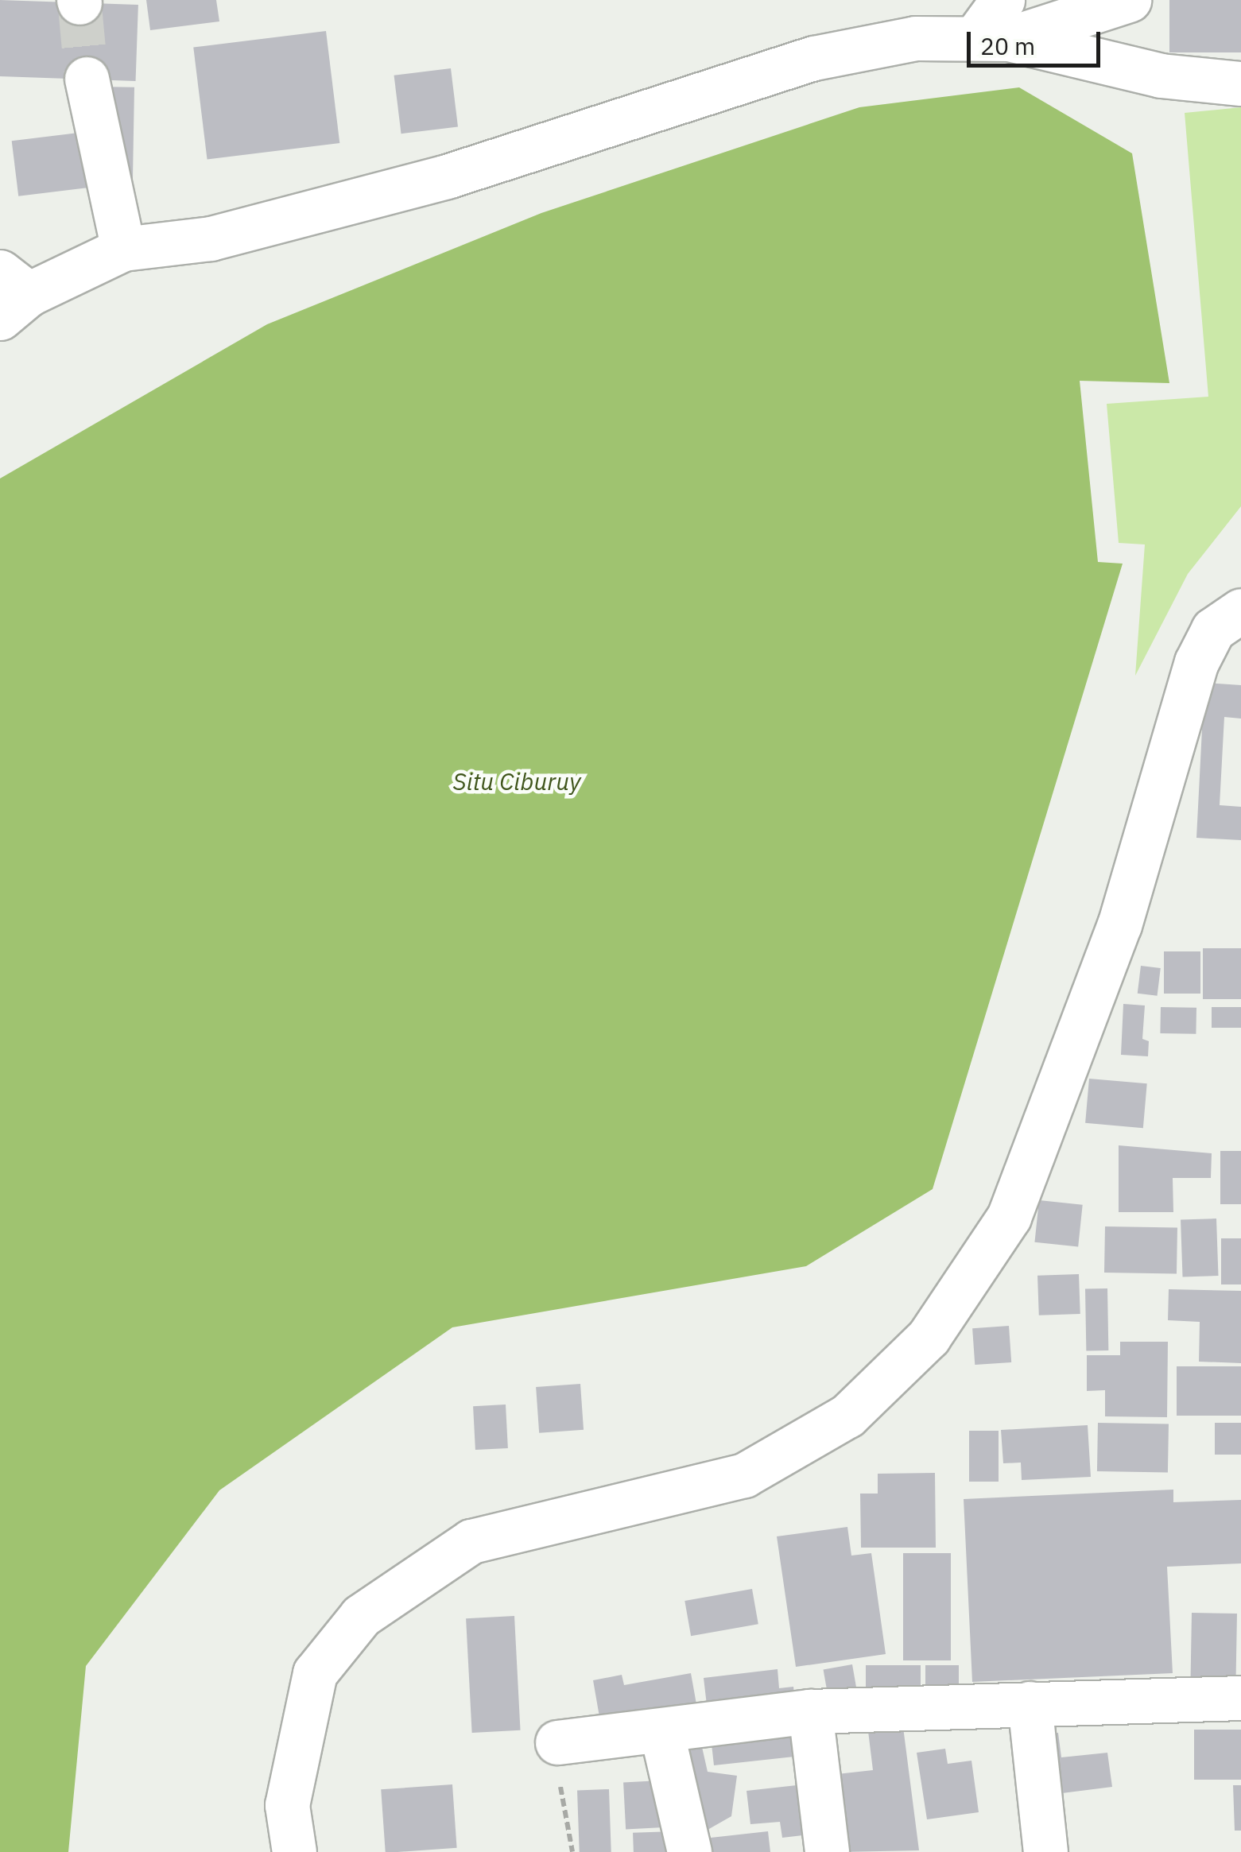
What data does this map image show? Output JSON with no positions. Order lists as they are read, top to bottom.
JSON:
{
  "water": ["Situ Ciburuy"],
  "scale_bar": "20 m"
}
